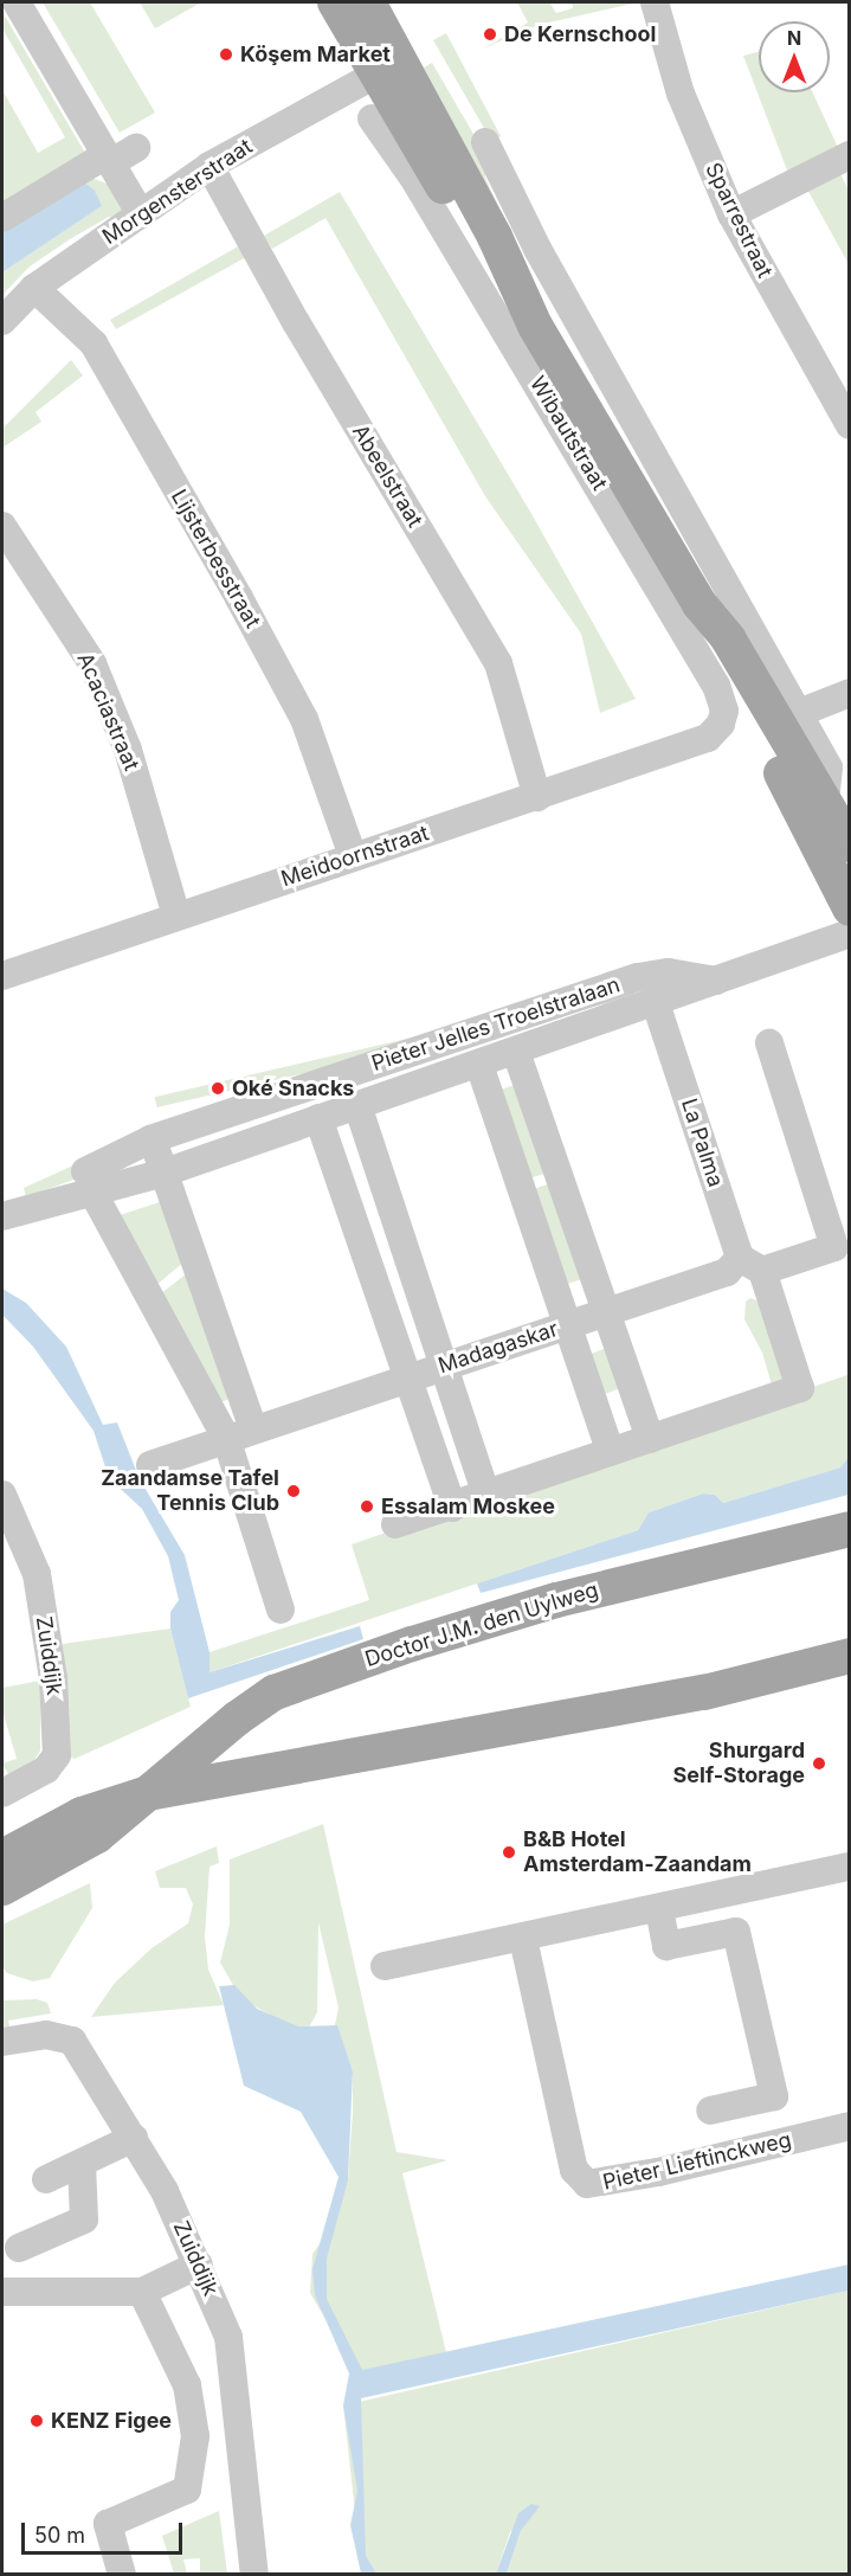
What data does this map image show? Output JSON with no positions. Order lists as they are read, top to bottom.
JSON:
{
  "streets": {
    "main road": ["Wibautstraat", "Doctor J.M. den Uylweg"],
    "street": [
      "Morgensterstraat",
      "Sparrestraat",
      "Abeelstraat",
      "Lijsterbesstraat",
      "Acaciastraat",
      "Meidoornstraat",
      "Pieter Jelles Troelstralaan",
      "La Palma",
      "Madagaskar",
      "Zuiddijk",
      "Pieter Lieftinckweg"
    ]
  },
  "crossings": [
    ["Morgensterstraat", "Wibautstraat"],
    ["Morgensterstraat", "Abeelstraat"],
    ["Morgensterstraat", "Lijsterbesstraat"],
    ["Wibautstraat", "Meidoornstraat"],
    ["Abeelstraat", "Meidoornstraat"],
    ["Lijsterbesstraat", "Meidoornstraat"],
    ["Acaciastraat", "Meidoornstraat"],
    ["Pieter Jelles Troelstralaan", "La Palma"],
    ["La Palma", "Madagaskar"]
  ],
  "places": [
    "De Kernschool",
    "Köşem Market",
    "Oké Snacks",
    "Zaandamse Tafel Tennis Club",
    "Essalam Moskee",
    "Shurgard Self-Storage",
    "B&B Hotel Amsterdam-Zaandam",
    "KENZ Figee"
  ],
  "scale_bar": "50 m",
  "north": "top"
}
